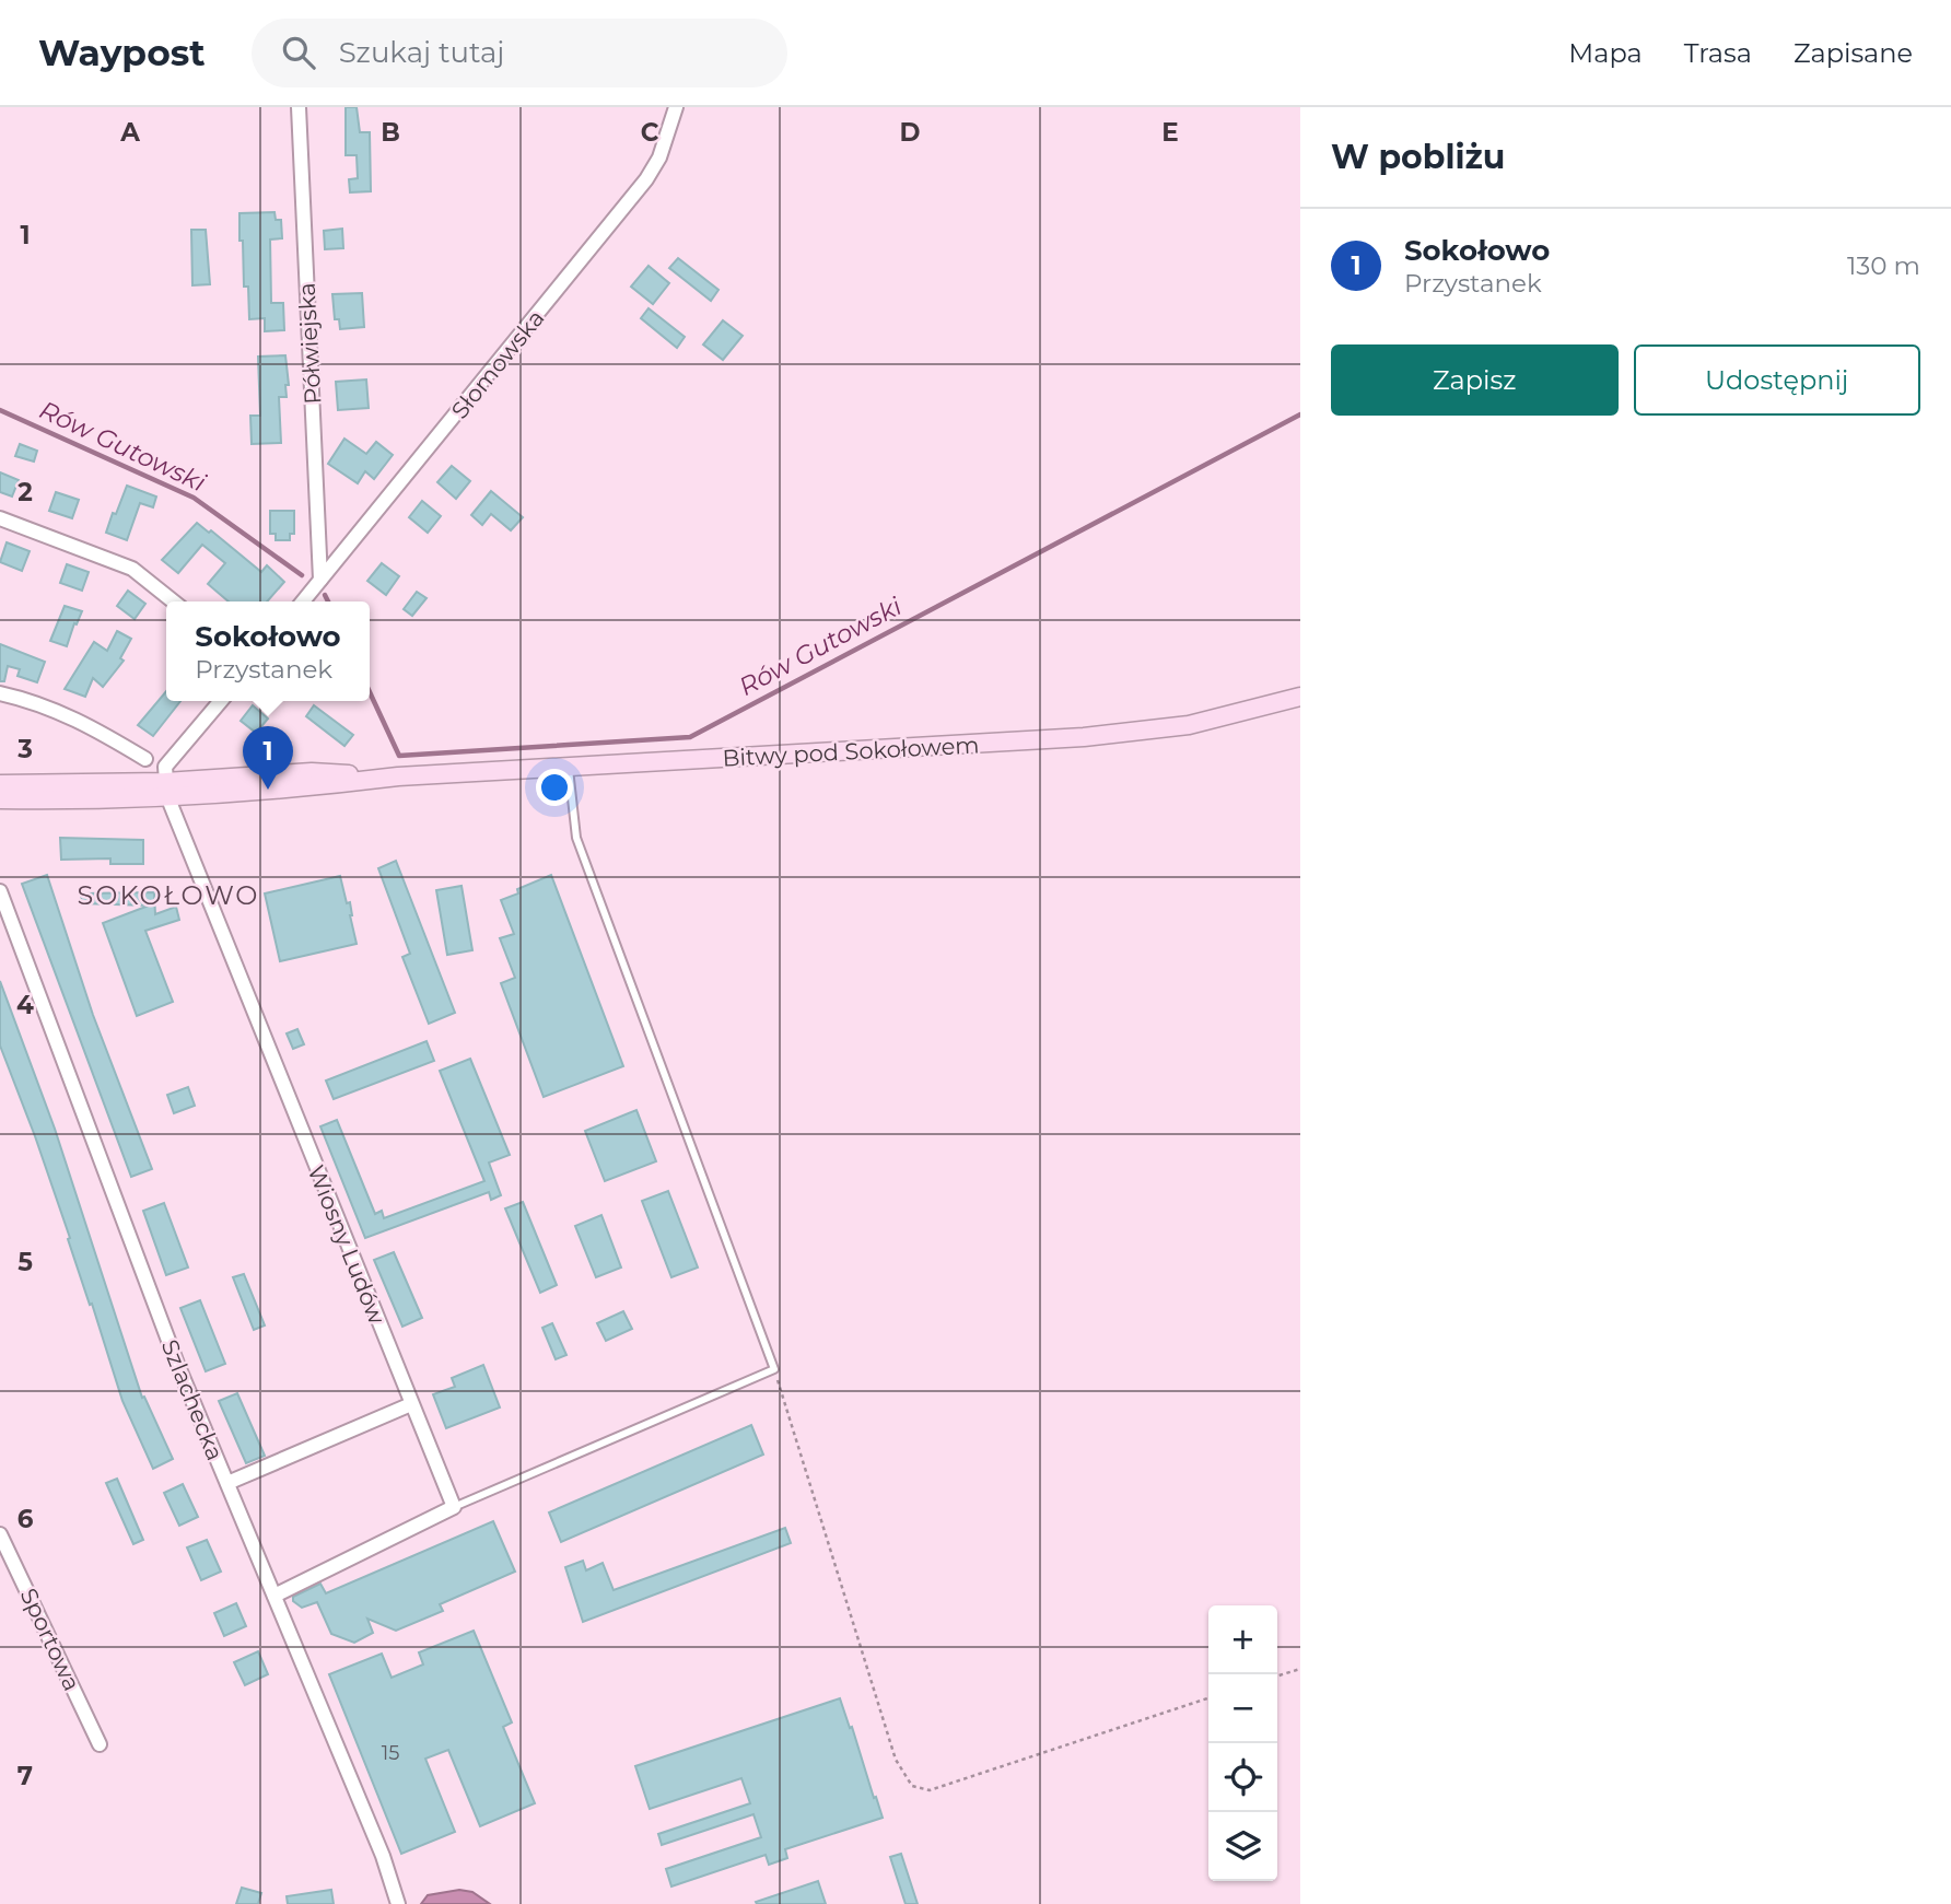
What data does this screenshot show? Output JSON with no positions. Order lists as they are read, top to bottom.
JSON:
{
  "streets": {
    "street": [
      "Półwiejska",
      "Słomowska",
      "Bitwy pod Sokołowem",
      "Wiosny Ludów",
      "Szlachecka",
      "Sportowa"
    ]
  },
  "crossings": [
    ["Półwiejska", "Słomowska"],
    ["Bitwy pod Sokołowem", "Wiosny Ludów"]
  ],
  "districts": ["SOKOŁOWO"],
  "water": ["Rów Gutowski"],
  "house_numbers": ["15"],
  "page": {
    "header": "Waypost",
    "search": "Szukaj tutaj",
    "nav": ["Mapa", "Trasa", "Zapisane"],
    "heading": "W pobliżu",
    "list": [
      {
        "mark": "1",
        "name": "Sokołowo",
        "note": "Przystanek",
        "value": "130 m"
      }
    ],
    "buttons": ["Zapisz", "Udostępnij"],
    "popup": ["Sokołowo", "Przystanek"],
    "pins": "1",
    "map_buttons": ["+", "−"]
  },
  "grid": {
    "columns": [
      "A",
      "B",
      "C",
      "D",
      "E"
    ],
    "rows": [
      "1",
      "2",
      "3",
      "4",
      "5",
      "6",
      "7"
    ]
  }
}
